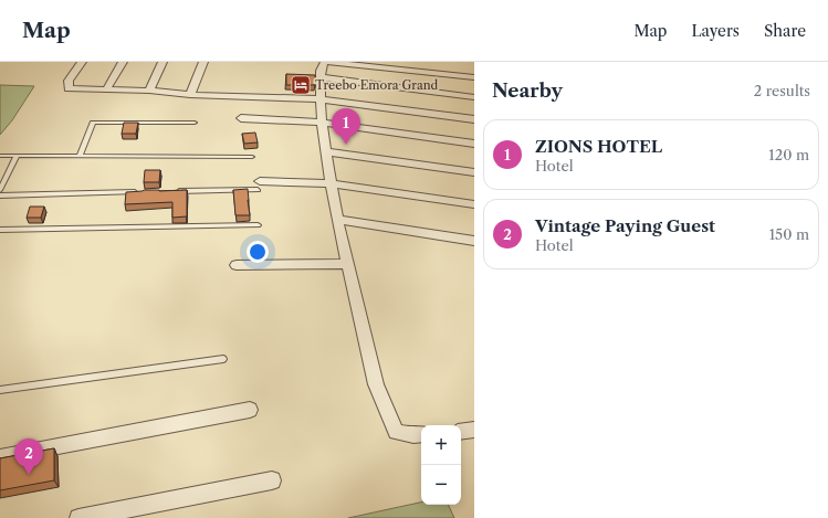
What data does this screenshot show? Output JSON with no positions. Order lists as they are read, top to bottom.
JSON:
{
  "places": {
    "hotel": ["Treebo Emora Grand"]
  },
  "page": {
    "header": "Map",
    "nav": ["Map", "Layers", "Share"],
    "heading": ["Nearby", "2 results"],
    "pins": ["1", "2"],
    "list": [
      {
        "mark": "1",
        "name": "ZIONS HOTEL",
        "note": "Hotel",
        "value": "120 m"
      },
      {
        "mark": "2",
        "name": "Vintage Paying Guest",
        "note": "Hotel",
        "value": "150 m"
      }
    ],
    "map_buttons": ["+", "−"]
  }
}
